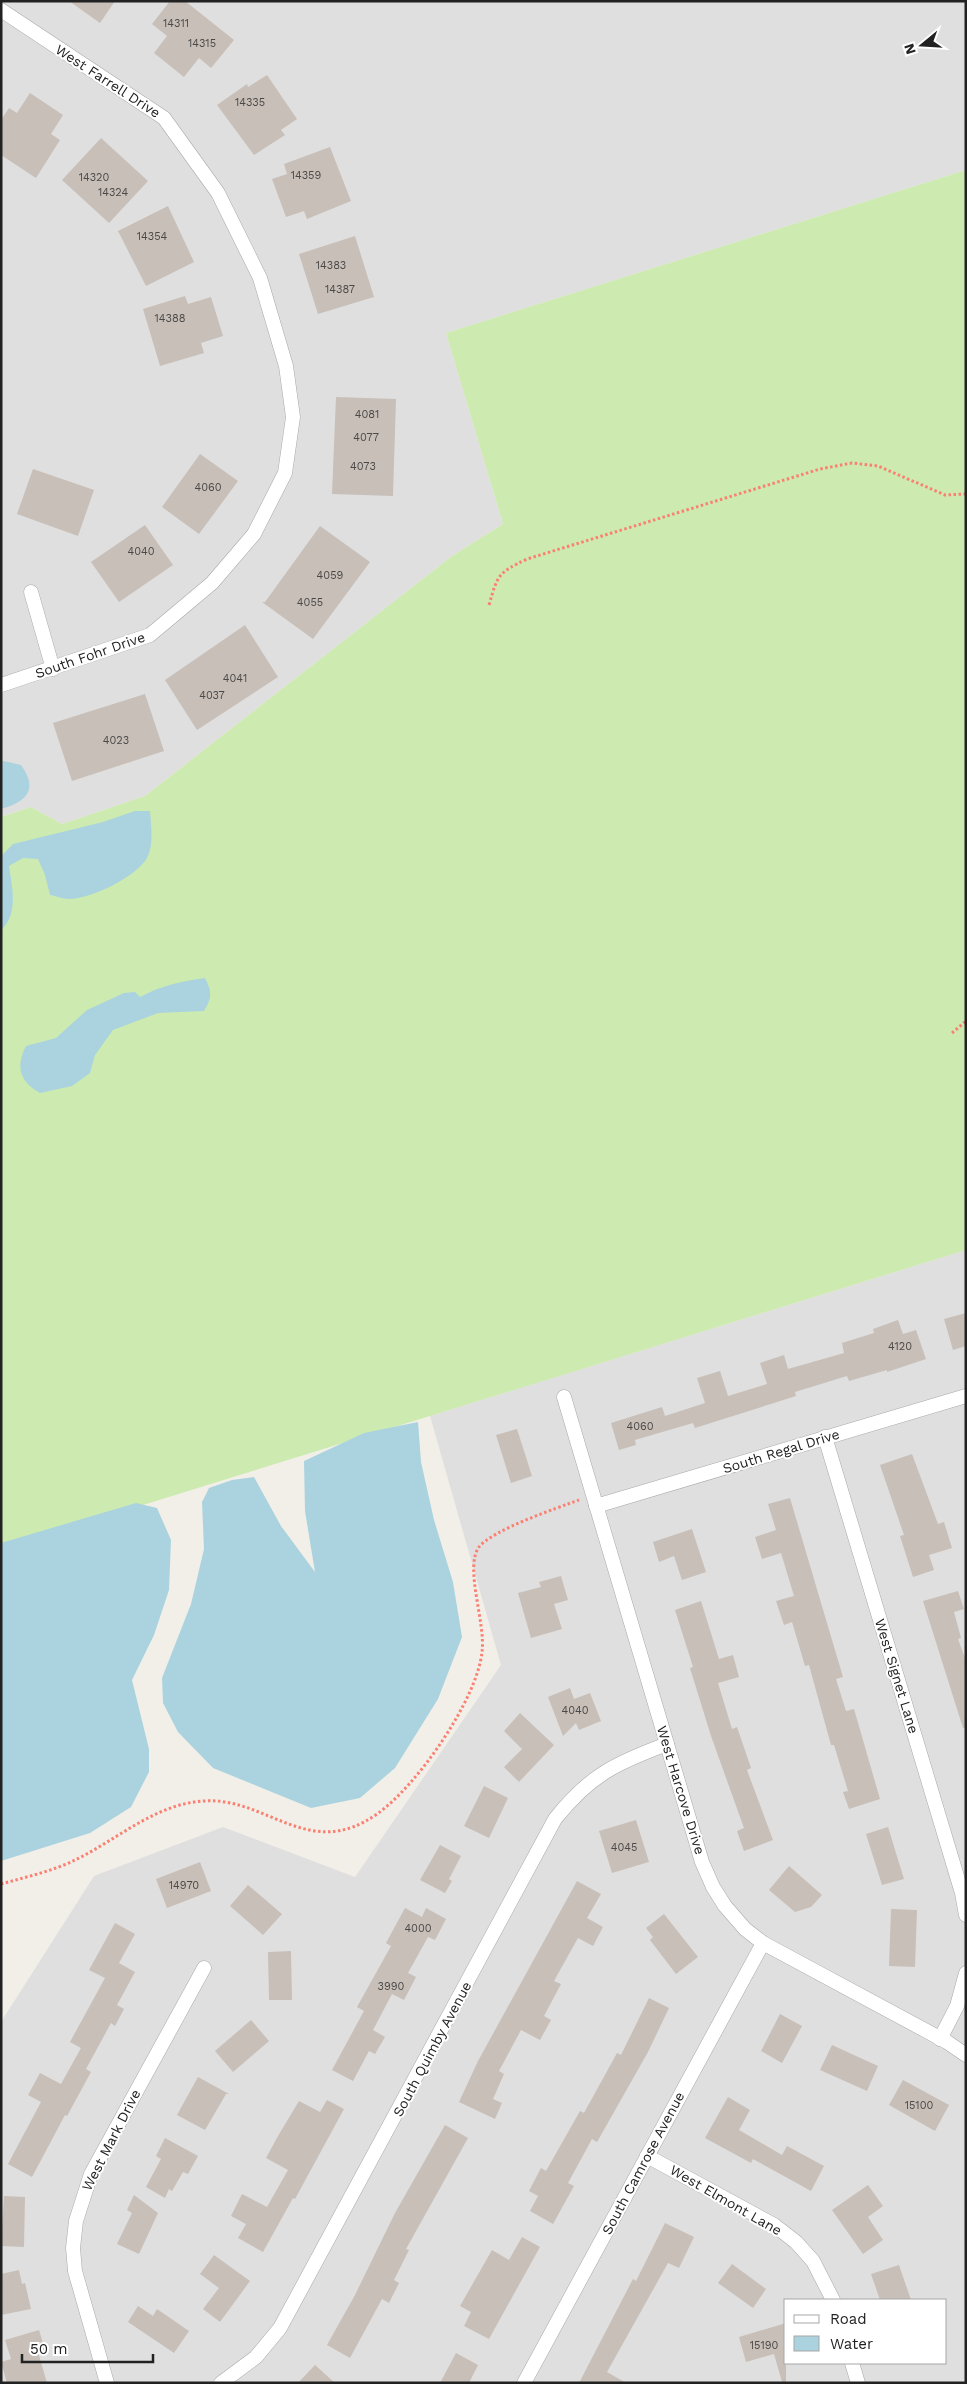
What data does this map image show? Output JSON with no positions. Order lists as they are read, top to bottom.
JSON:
{
  "streets": {
    "street": [
      "West Farrell Drive",
      "South Fohr Drive",
      "South Regal Drive",
      "West Signet Lane",
      "West Harcove Drive",
      "South Quimby Avenue",
      "West Mark Drive",
      "South Camrose Avenue",
      "West Elmont Lane"
    ]
  },
  "crossings": [
    ["West Farrell Drive", "South Fohr Drive"],
    ["South Regal Drive", "West Signet Lane"],
    ["South Regal Drive", "West Harcove Drive"],
    ["West Harcove Drive", "South Quimby Avenue"],
    ["West Harcove Drive", "South Camrose Avenue"],
    ["South Camrose Avenue", "West Elmont Lane"]
  ],
  "house_numbers": [
    "14311",
    "14315",
    "14335",
    "14359",
    "14320",
    "14324",
    "14354",
    "14383",
    "14387",
    "14388",
    "4081",
    "4077",
    "4073",
    "4060",
    "4040",
    "4059",
    "4055",
    "4041",
    "4037",
    "4023",
    "4120",
    "4060",
    "4040",
    "4045",
    "14970",
    "4000",
    "3990",
    "15100",
    "15190"
  ],
  "legend": ["Road", "Water"],
  "scale_bar": "50 m",
  "north": "left"
}
